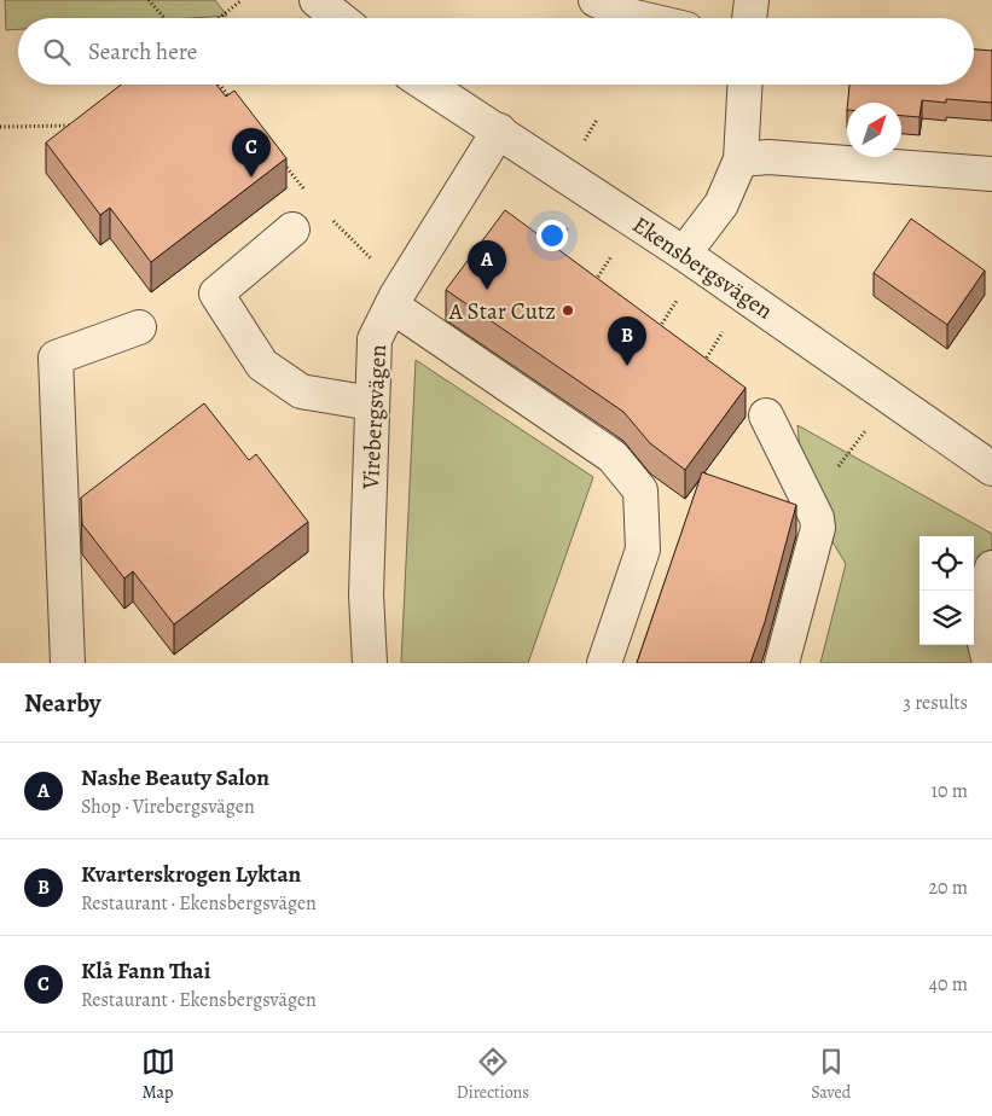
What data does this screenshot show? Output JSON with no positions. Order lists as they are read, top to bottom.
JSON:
{
  "streets": {
    "street": ["Ekensbergsvägen", "Virebergsvägen"]
  },
  "crossings": [
    ["Ekensbergsvägen", "Virebergsvägen"]
  ],
  "places": ["A Star Cutz"],
  "north": "top right",
  "page": {
    "search": "Search here",
    "pins": ["C", "A", "B"],
    "heading": ["Nearby", "3 results"],
    "list": [
      {
        "mark": "A",
        "name": "Nashe Beauty Salon",
        "note": "Shop · Virebergsvägen",
        "value": "10 m"
      },
      {
        "mark": "B",
        "name": "Kvarterskrogen Lyktan",
        "note": "Restaurant · Ekensbergsvägen",
        "value": "20 m"
      },
      {
        "mark": "C",
        "name": "Klå Fann Thai",
        "note": "Restaurant · Ekensbergsvägen",
        "value": "40 m"
      }
    ],
    "nav": ["Map", "Directions", "Saved"]
  }
}
